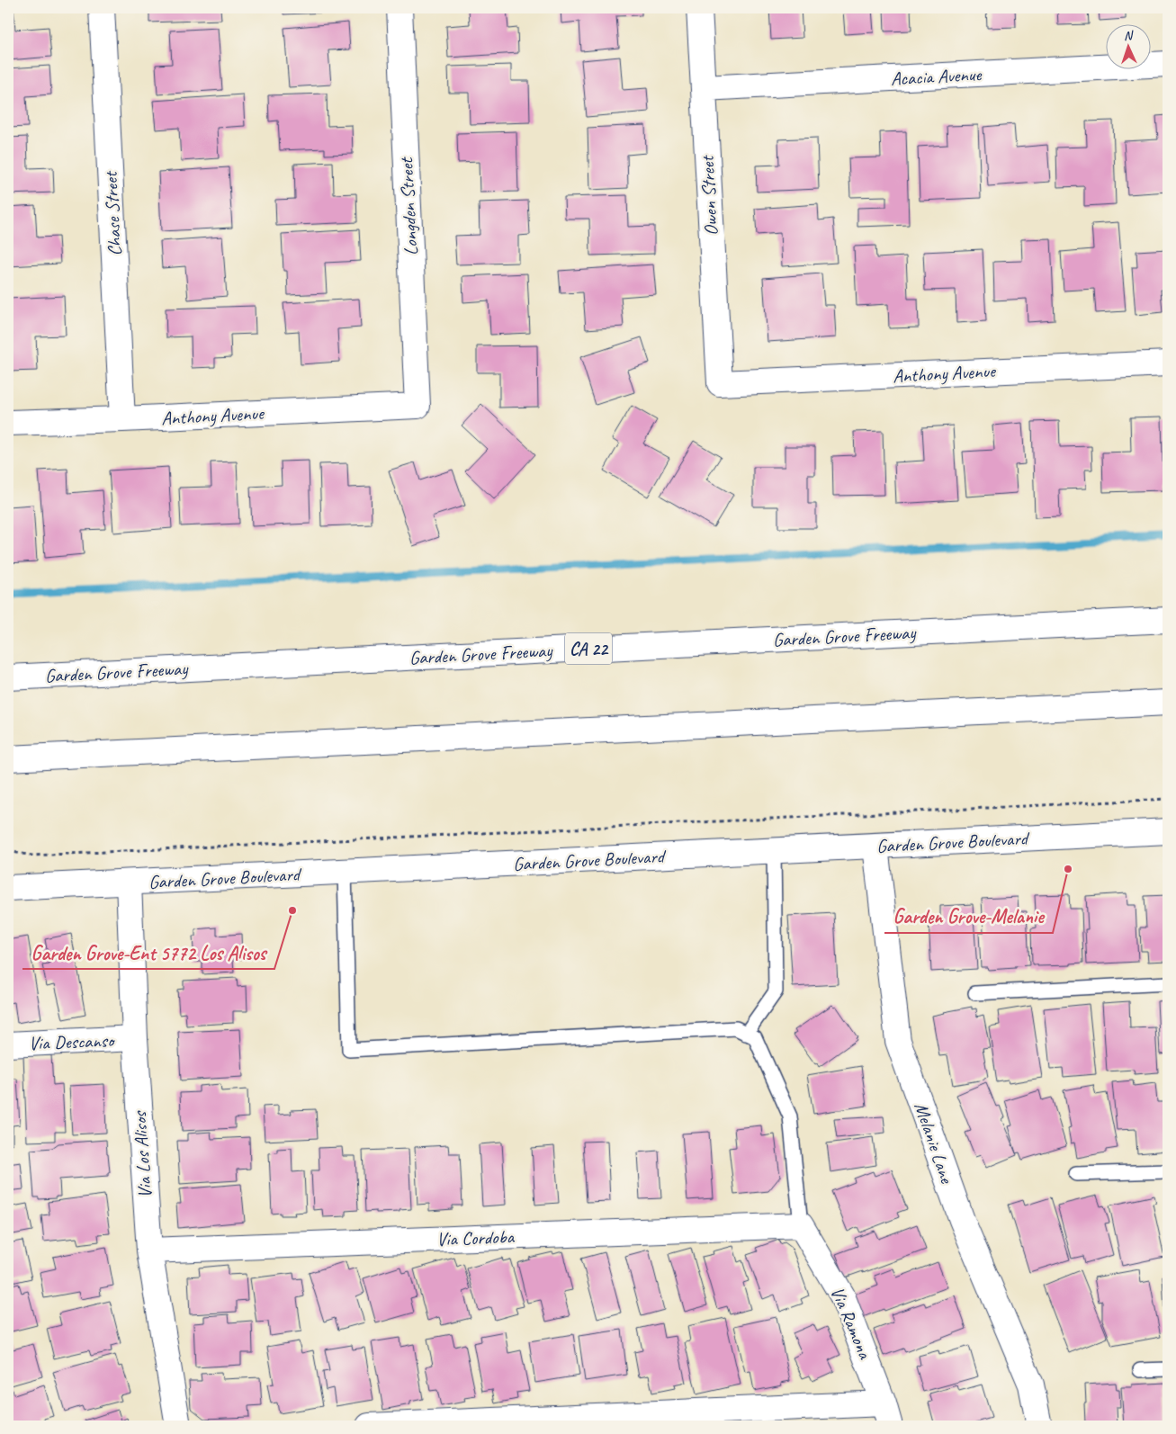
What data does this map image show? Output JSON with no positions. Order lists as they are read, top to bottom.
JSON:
{
  "streets": {
    "main road": [
      "Acacia Avenue",
      "Owen Street",
      "Longden Street",
      "Chase Street",
      "Anthony Avenue",
      "Garden Grove Freeway",
      "CA 22",
      "Garden Grove Boulevard",
      "Via Descanso",
      "Melanie Lane",
      "Via Los Alisos",
      "Via Cordoba",
      "Via Ramona"
    ]
  },
  "crossings": [
    ["Acacia Avenue", "Owen Street"],
    ["Owen Street", "Anthony Avenue"],
    ["Longden Street", "Anthony Avenue"],
    ["Chase Street", "Anthony Avenue"],
    ["Garden Grove Boulevard", "Melanie Lane"],
    ["Garden Grove Boulevard", "Via Los Alisos"],
    ["Via Descanso", "Via Los Alisos"],
    ["Via Los Alisos", "Via Cordoba"],
    ["Via Cordoba", "Via Ramona"]
  ],
  "places": ["Garden Grove-Melanie", "Garden Grove-Ent 5772 Los Alisos"],
  "north": "top"
}
